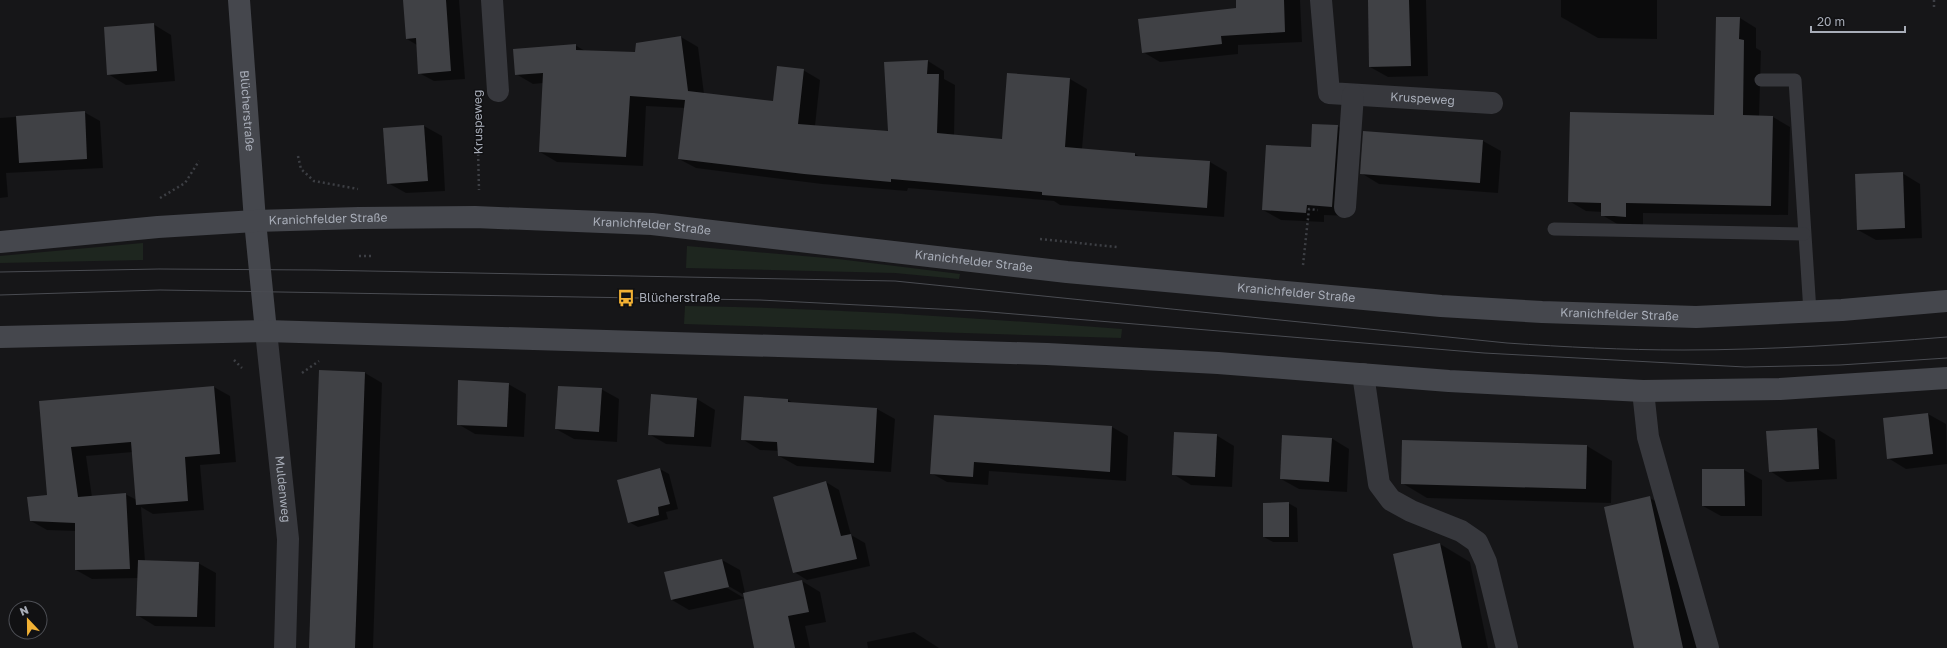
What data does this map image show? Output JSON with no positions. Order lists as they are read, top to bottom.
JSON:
{
  "streets": {
    "main road": ["Blücherstraße", "Kranichfelder Straße"],
    "street": ["Kruspeweg", "Muldenweg"]
  },
  "crossings": [
    ["Blücherstraße", "Kranichfelder Straße"],
    ["Blücherstraße", "Muldenweg"]
  ],
  "places": {
    "bus stop": ["Blücherstraße"]
  },
  "scale_bar": "20 m",
  "north": "top"
}
